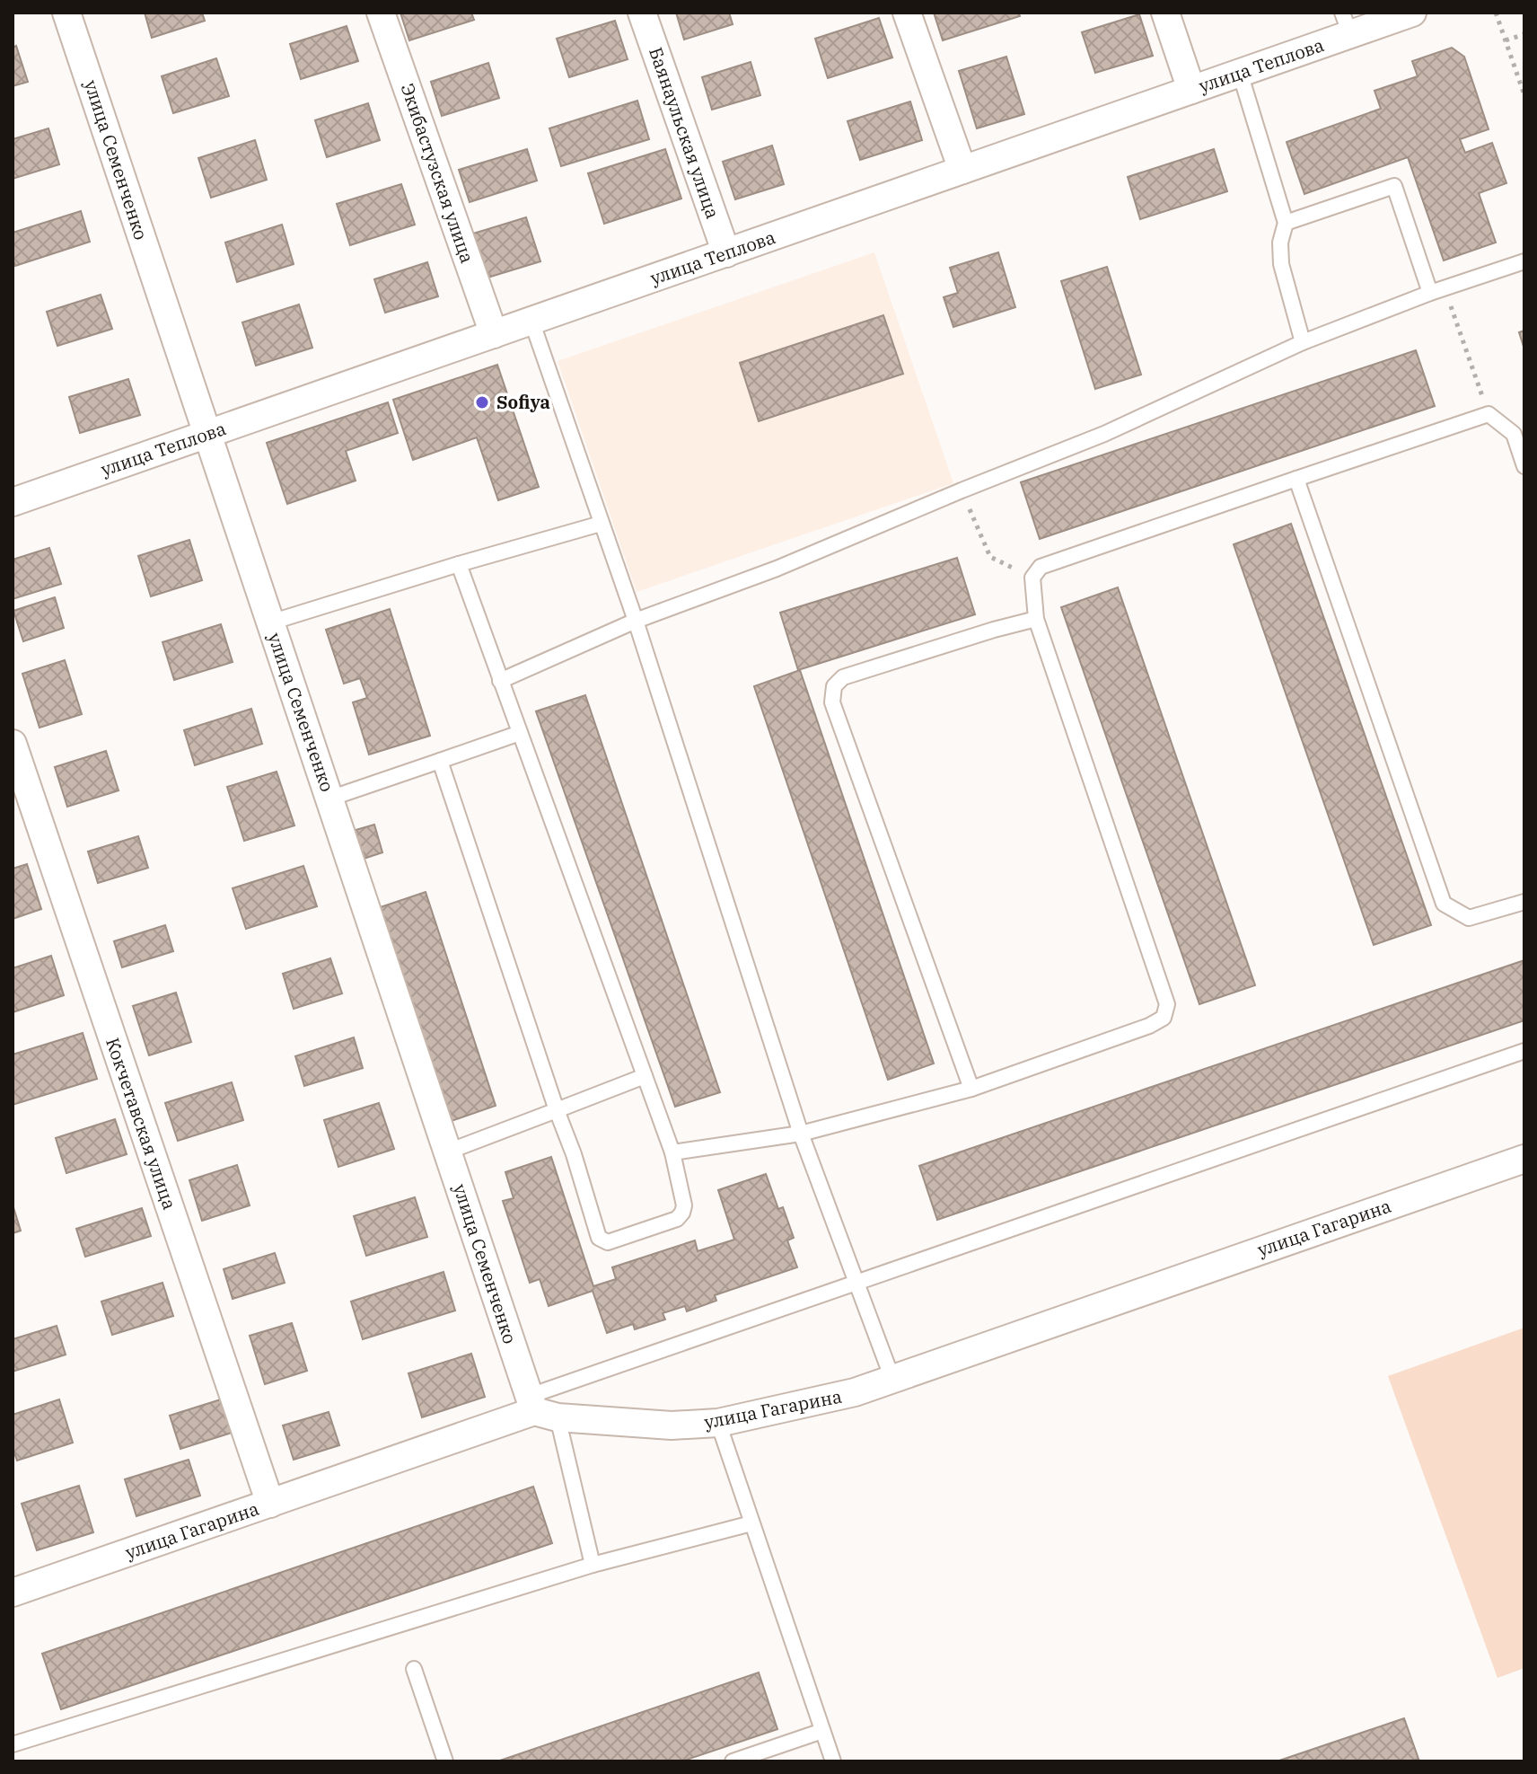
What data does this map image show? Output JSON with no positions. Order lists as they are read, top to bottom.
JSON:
{
  "streets": {
    "street": [
      "улица Теплова",
      "Баянаульская улица",
      "улица Семенченко",
      "Экибастузская улица",
      "Кокчетавская улица",
      "улица Гагарина"
    ]
  },
  "crossings": [
    ["улица Теплова", "Баянаульская улица"],
    ["улица Теплова", "улица Семенченко"],
    ["улица Теплова", "Экибастузская улица"],
    ["улица Семенченко", "улица Гагарина"],
    ["Кокчетавская улица", "улица Гагарина"]
  ],
  "places": ["Sofiya"]
}
